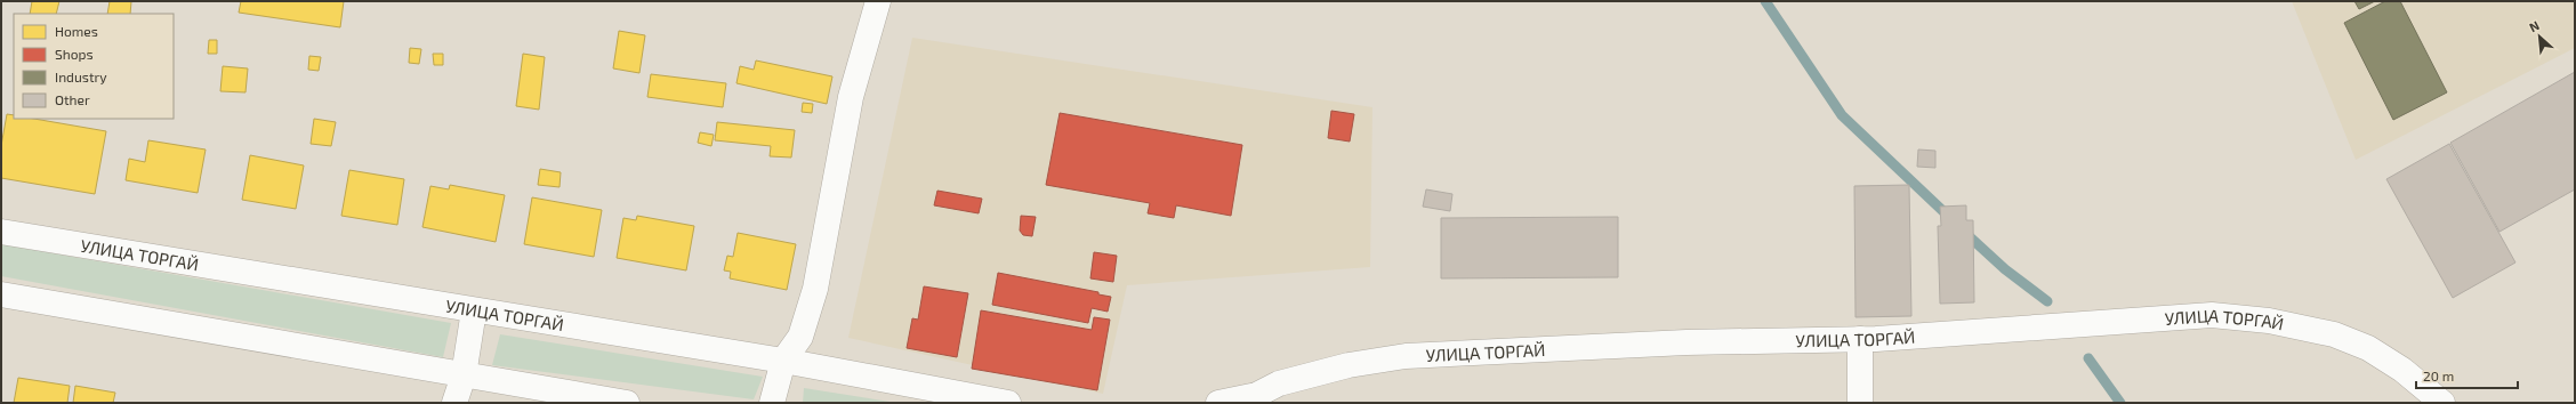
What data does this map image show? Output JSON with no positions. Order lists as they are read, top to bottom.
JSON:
{
  "streets": {
    "street": ["УЛИЦА ТОРГАЙ"]
  },
  "legend": [
    "Homes",
    "Shops",
    "Industry",
    "Other"
  ],
  "scale_bar": "20 m",
  "north": "top left"
}
